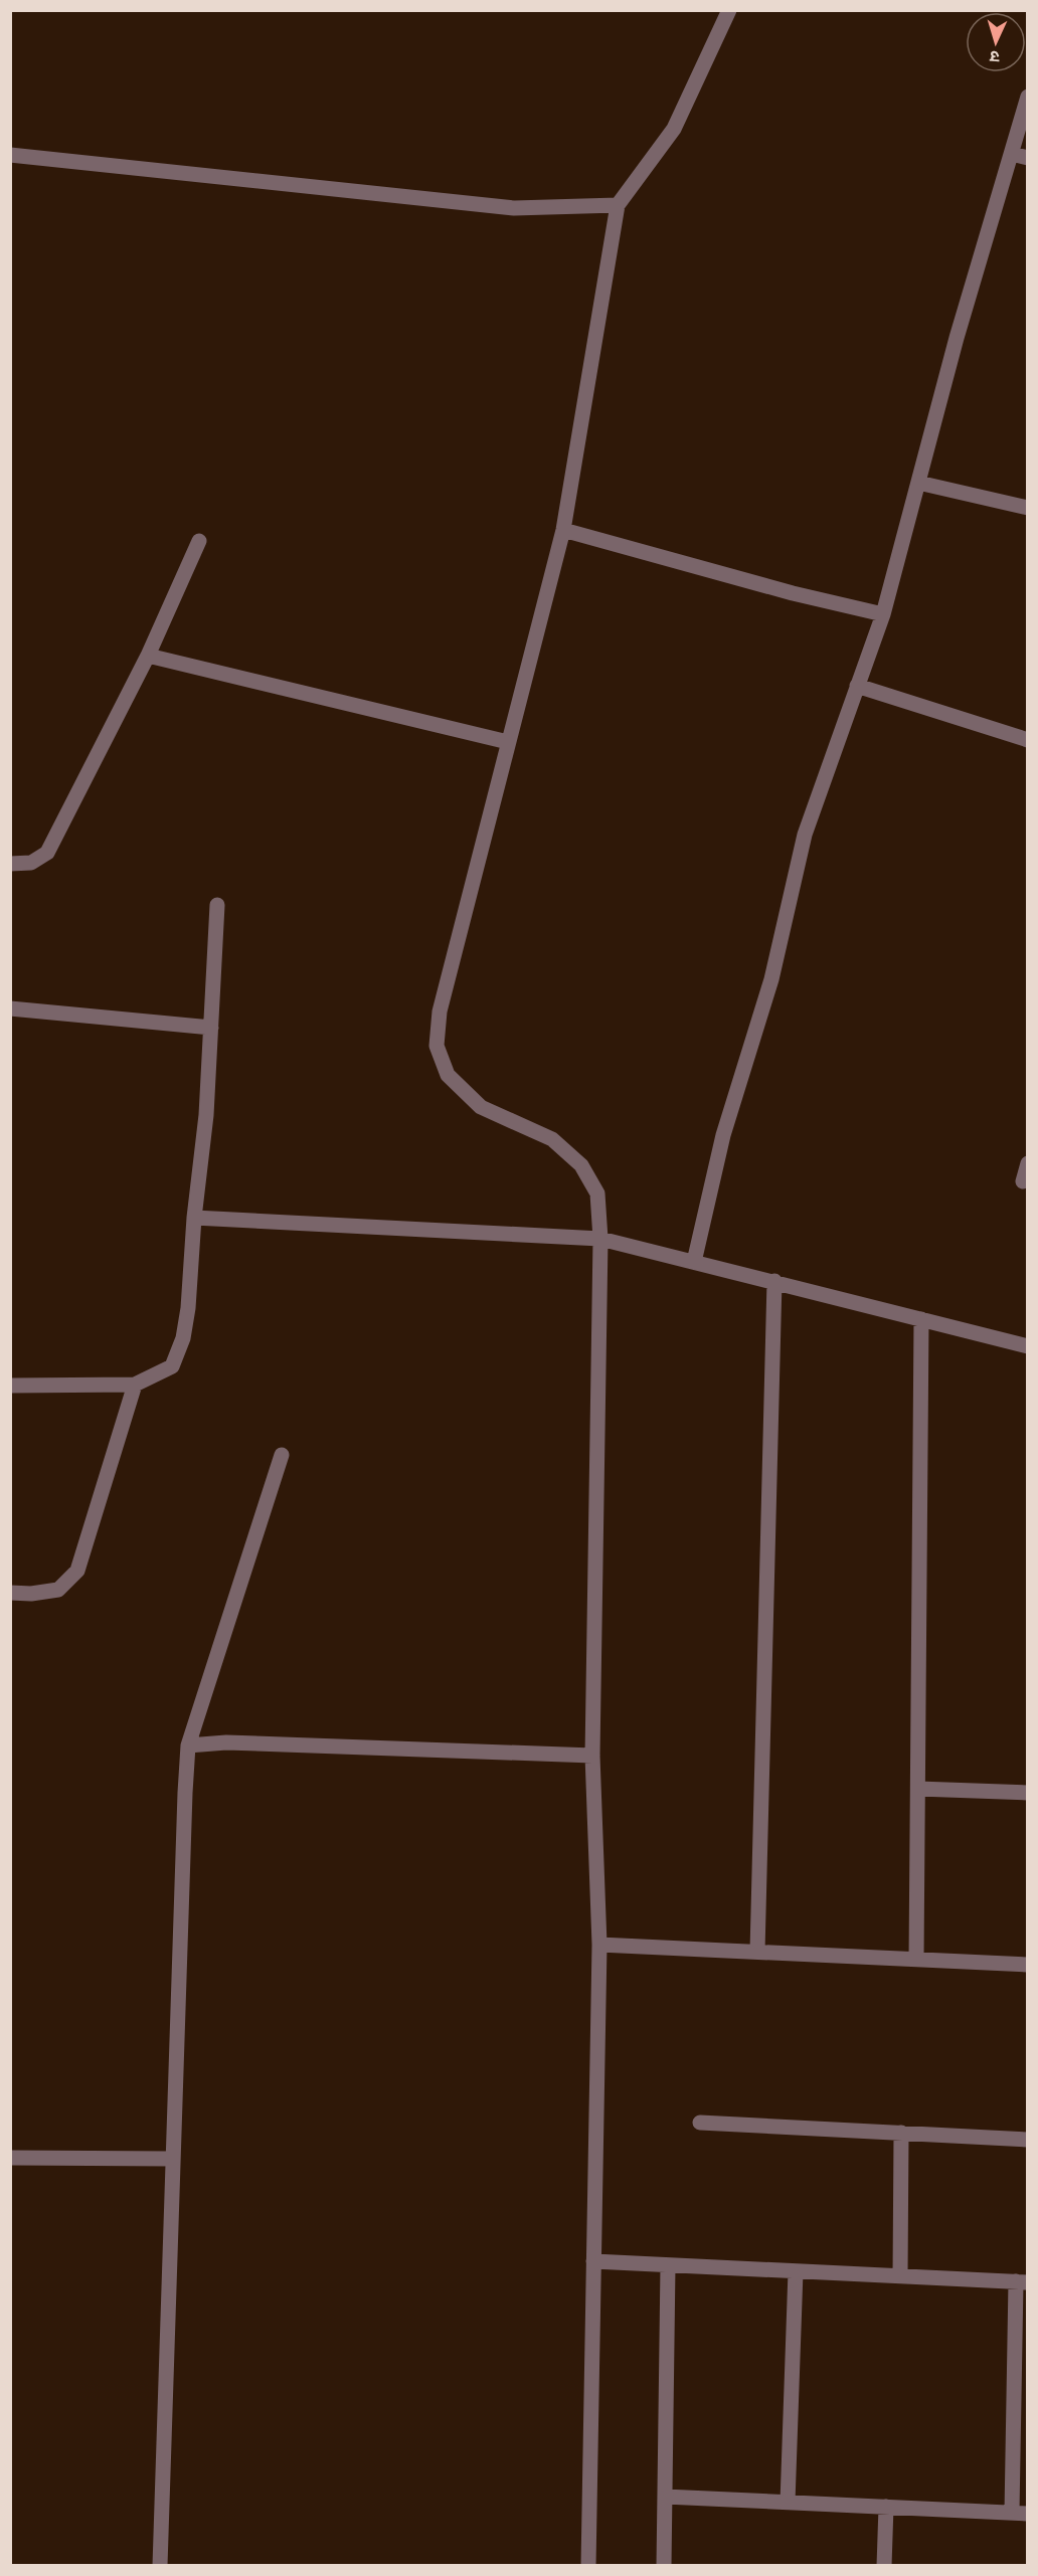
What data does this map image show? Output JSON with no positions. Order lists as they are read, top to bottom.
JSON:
{
  "north": "bottom"
}
